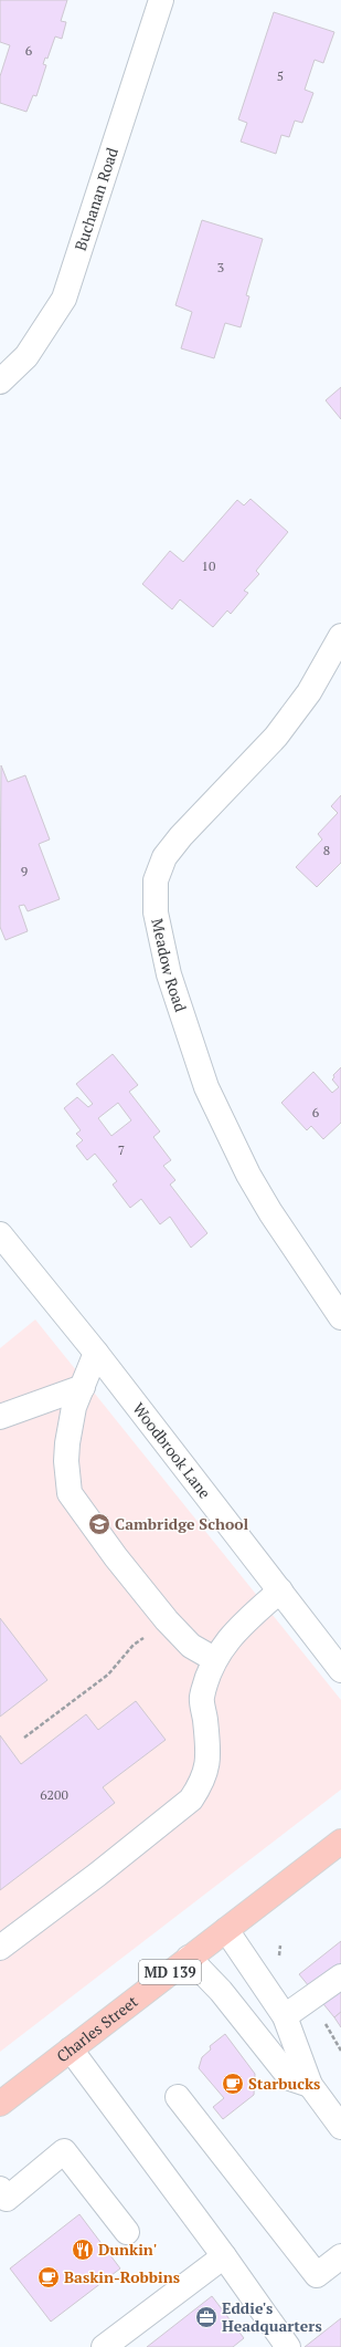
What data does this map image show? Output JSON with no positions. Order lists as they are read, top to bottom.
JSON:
{
  "streets": {
    "main road": ["MD 139", "Charles Street"],
    "street": ["Buchanan Road", "Meadow Road", "Woodbrook Lane"]
  },
  "places": {
    "school or university": ["Cambridge School"],
    "cafe": ["Starbucks", "Baskin-Robbins"],
    "restaurant": ["Dunkin'"],
    "office": ["Eddie's Headquarters"]
  },
  "house_numbers": [
    "6",
    "5",
    "3",
    "10",
    "8",
    "9",
    "6",
    "7",
    "6200"
  ]
}
